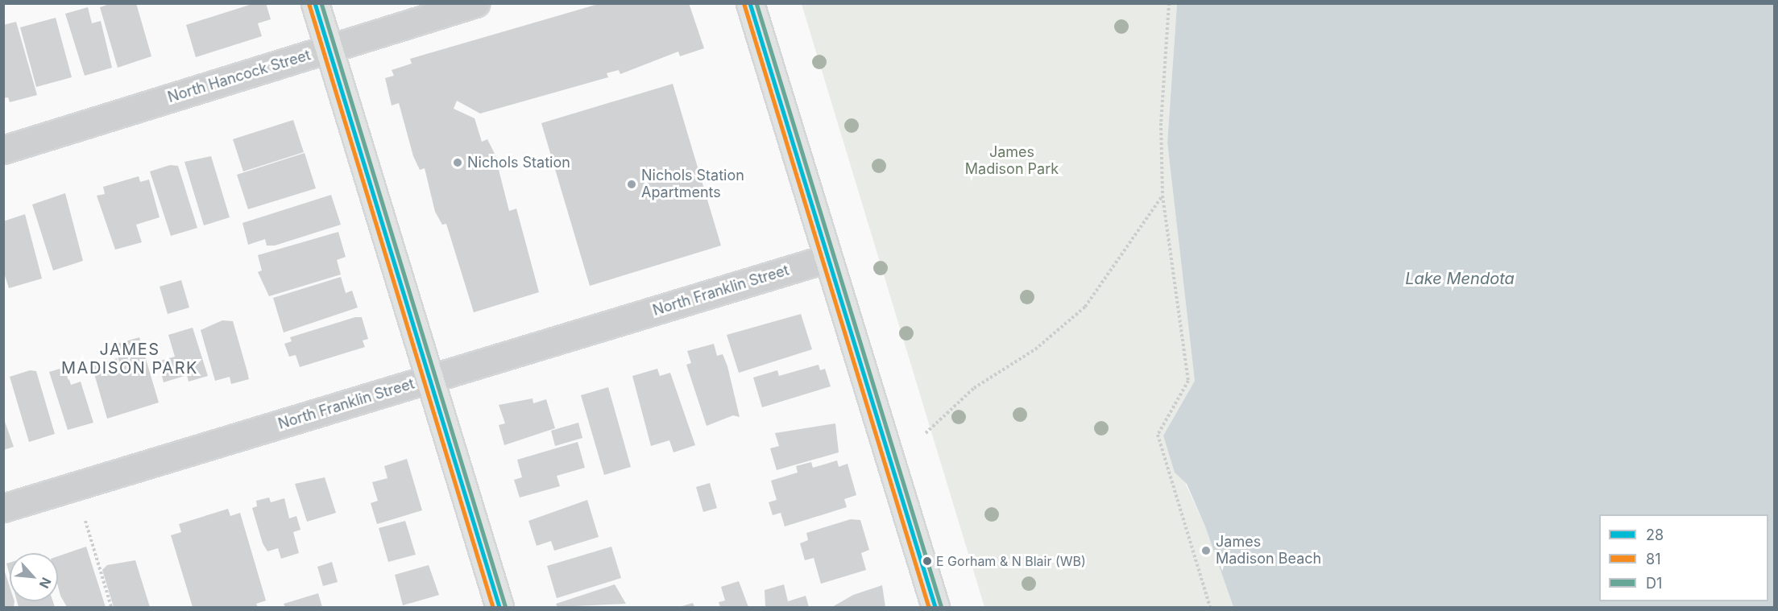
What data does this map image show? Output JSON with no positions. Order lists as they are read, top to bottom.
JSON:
{
  "streets": {
    "street": ["North Hancock Street", "North Franklin Street"]
  },
  "districts": ["JAMES MADISON PARK"],
  "water": ["Lake Mendota"],
  "parks": ["James Madison Park"],
  "places": [
    "Nichols Station",
    "Nichols Station Apartments",
    "James Madison Beach",
    "E Gorham & N Blair (WB)"
  ],
  "lines": ["transit line 28", "transit line D1", "transit line 81"],
  "legend": ["28", "81", "D1"],
  "north": "bottom right"
}
